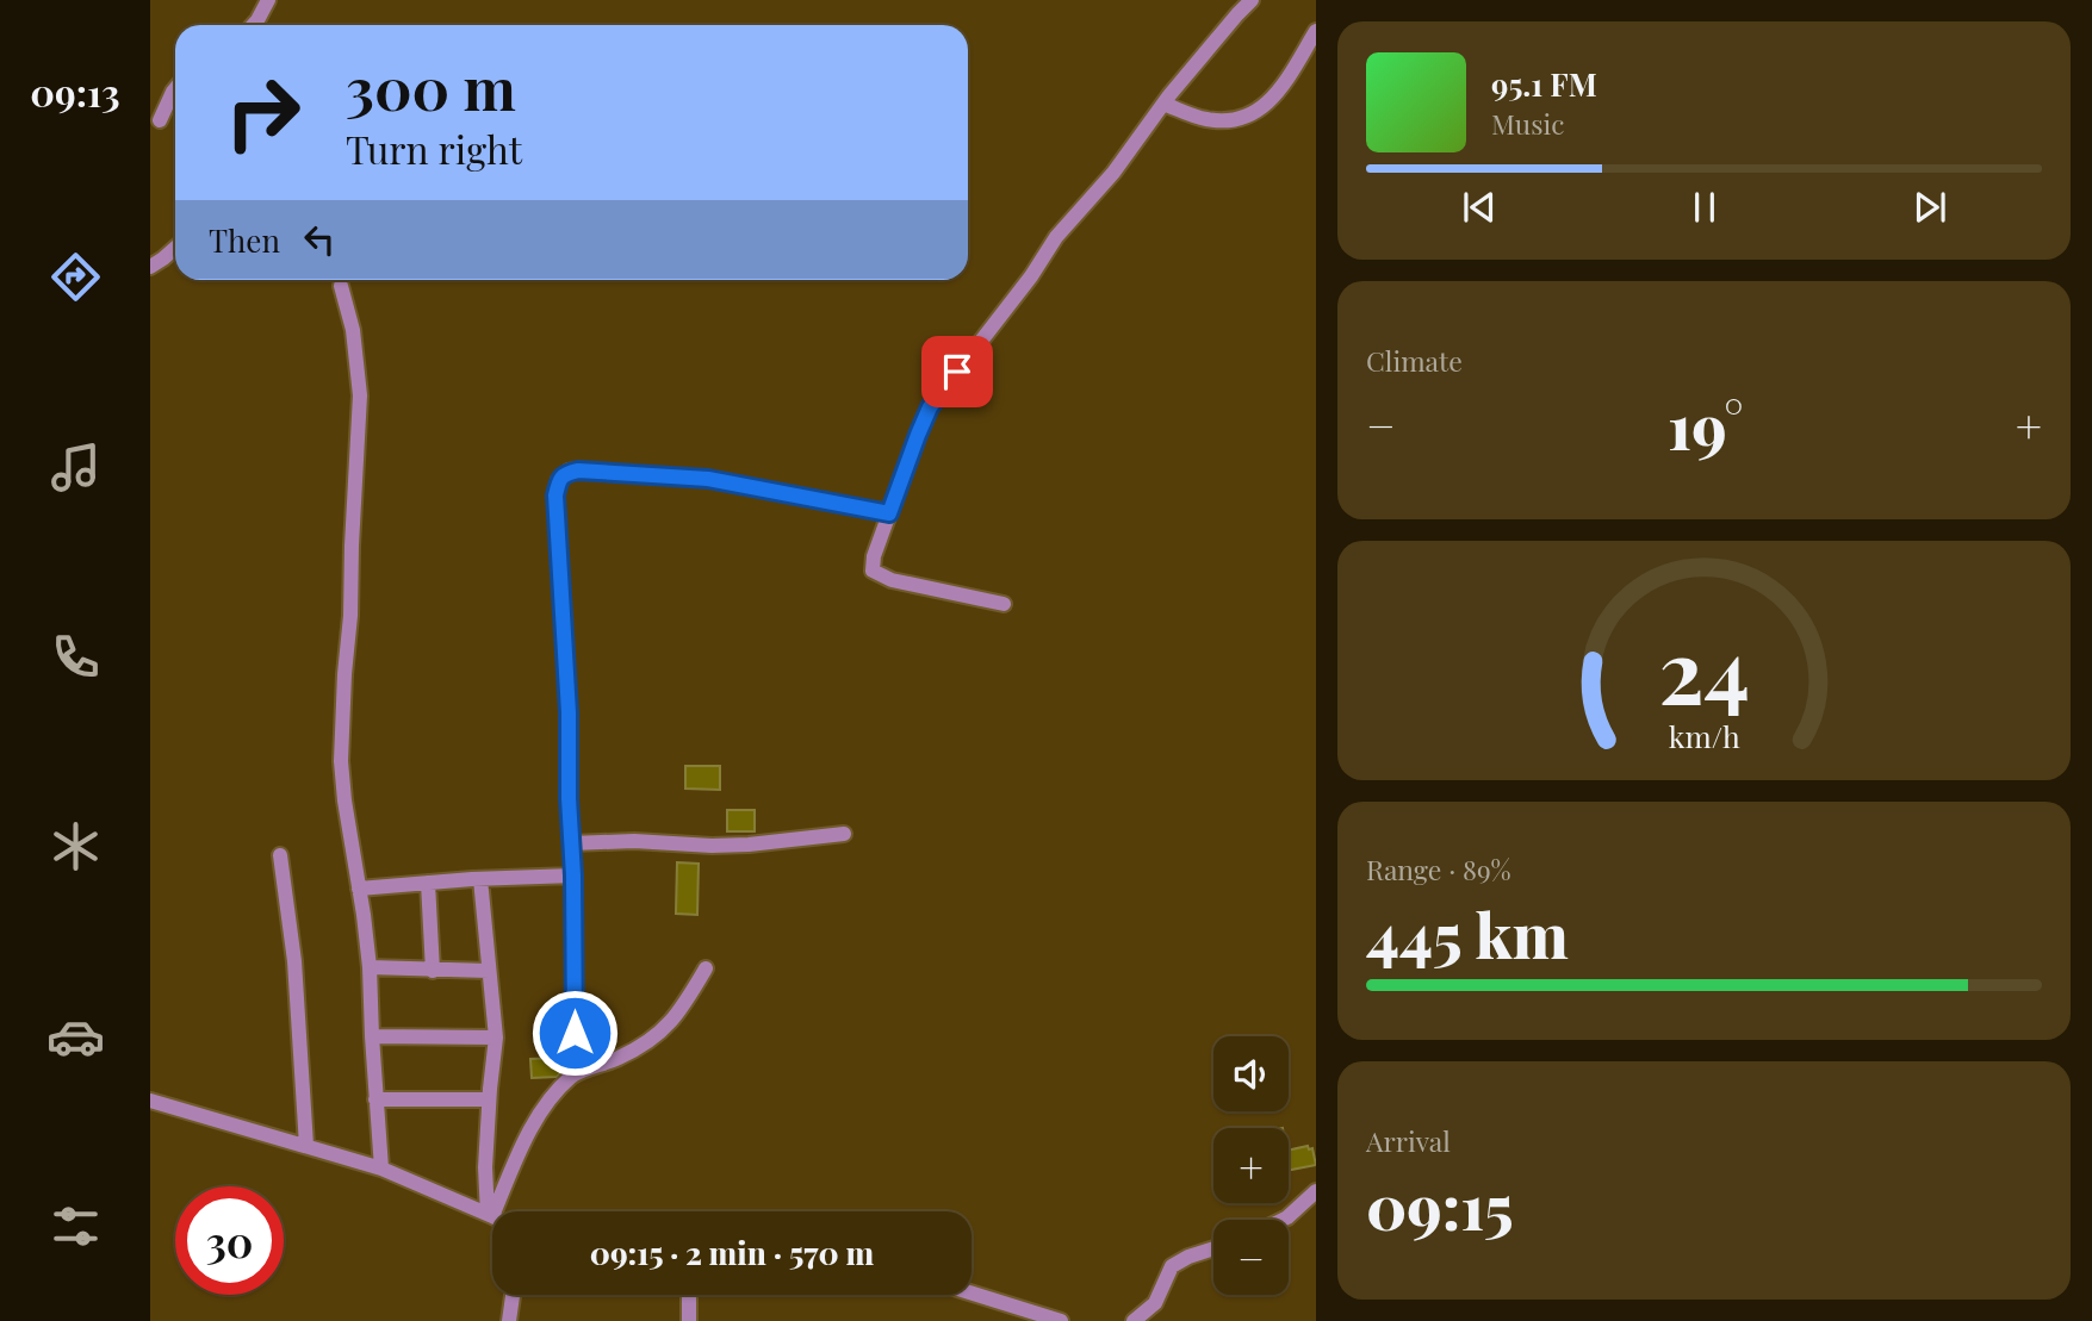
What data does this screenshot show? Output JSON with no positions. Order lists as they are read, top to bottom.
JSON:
{
  "page": {
    "tabs": "09:13",
    "turn": ["300 m", "Turn right"],
    "song": ["95.1 FM", "Music"],
    "then": "Then",
    "tile": [
      "Climate",
      ["Range · 89%", "445 km"],
      ["Arrival", "09:15"]
    ],
    "heat": ["−", "19°", "+"],
    "map_buttons": ["+", "−"],
    "limit": "30",
    "trip": "09:15 · 2 min · 570 m",
    "gauge": ["24", "km/h"]
  }
}
